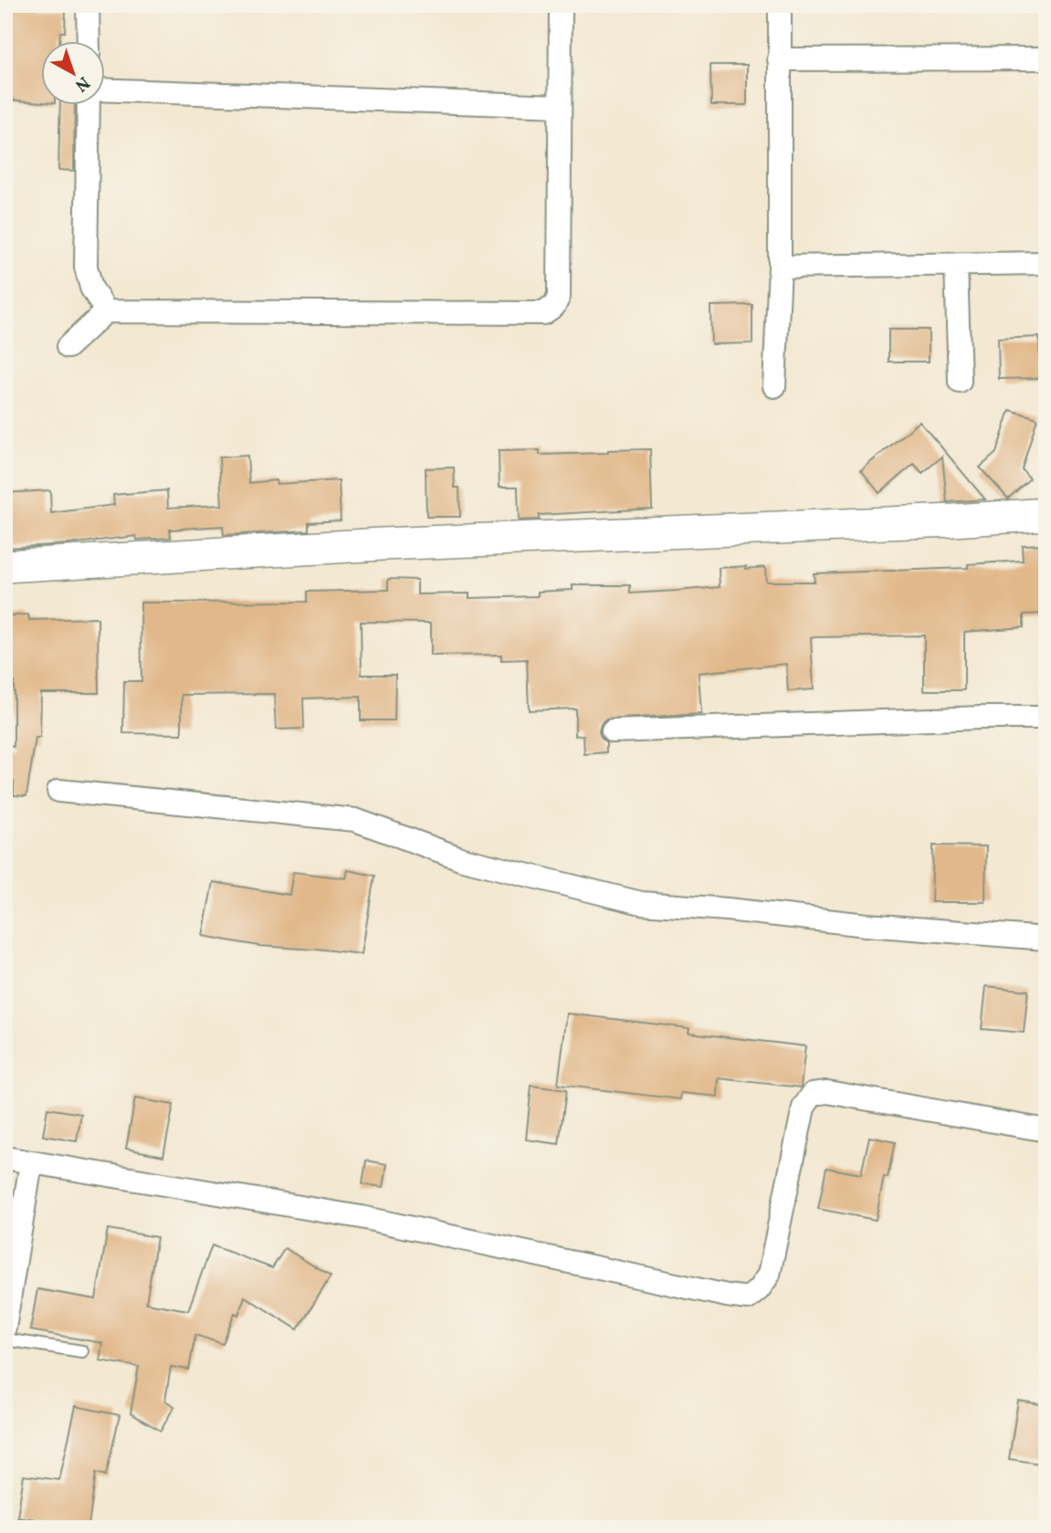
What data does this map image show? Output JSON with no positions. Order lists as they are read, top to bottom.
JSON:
{
  "north": "bottom right"
}
